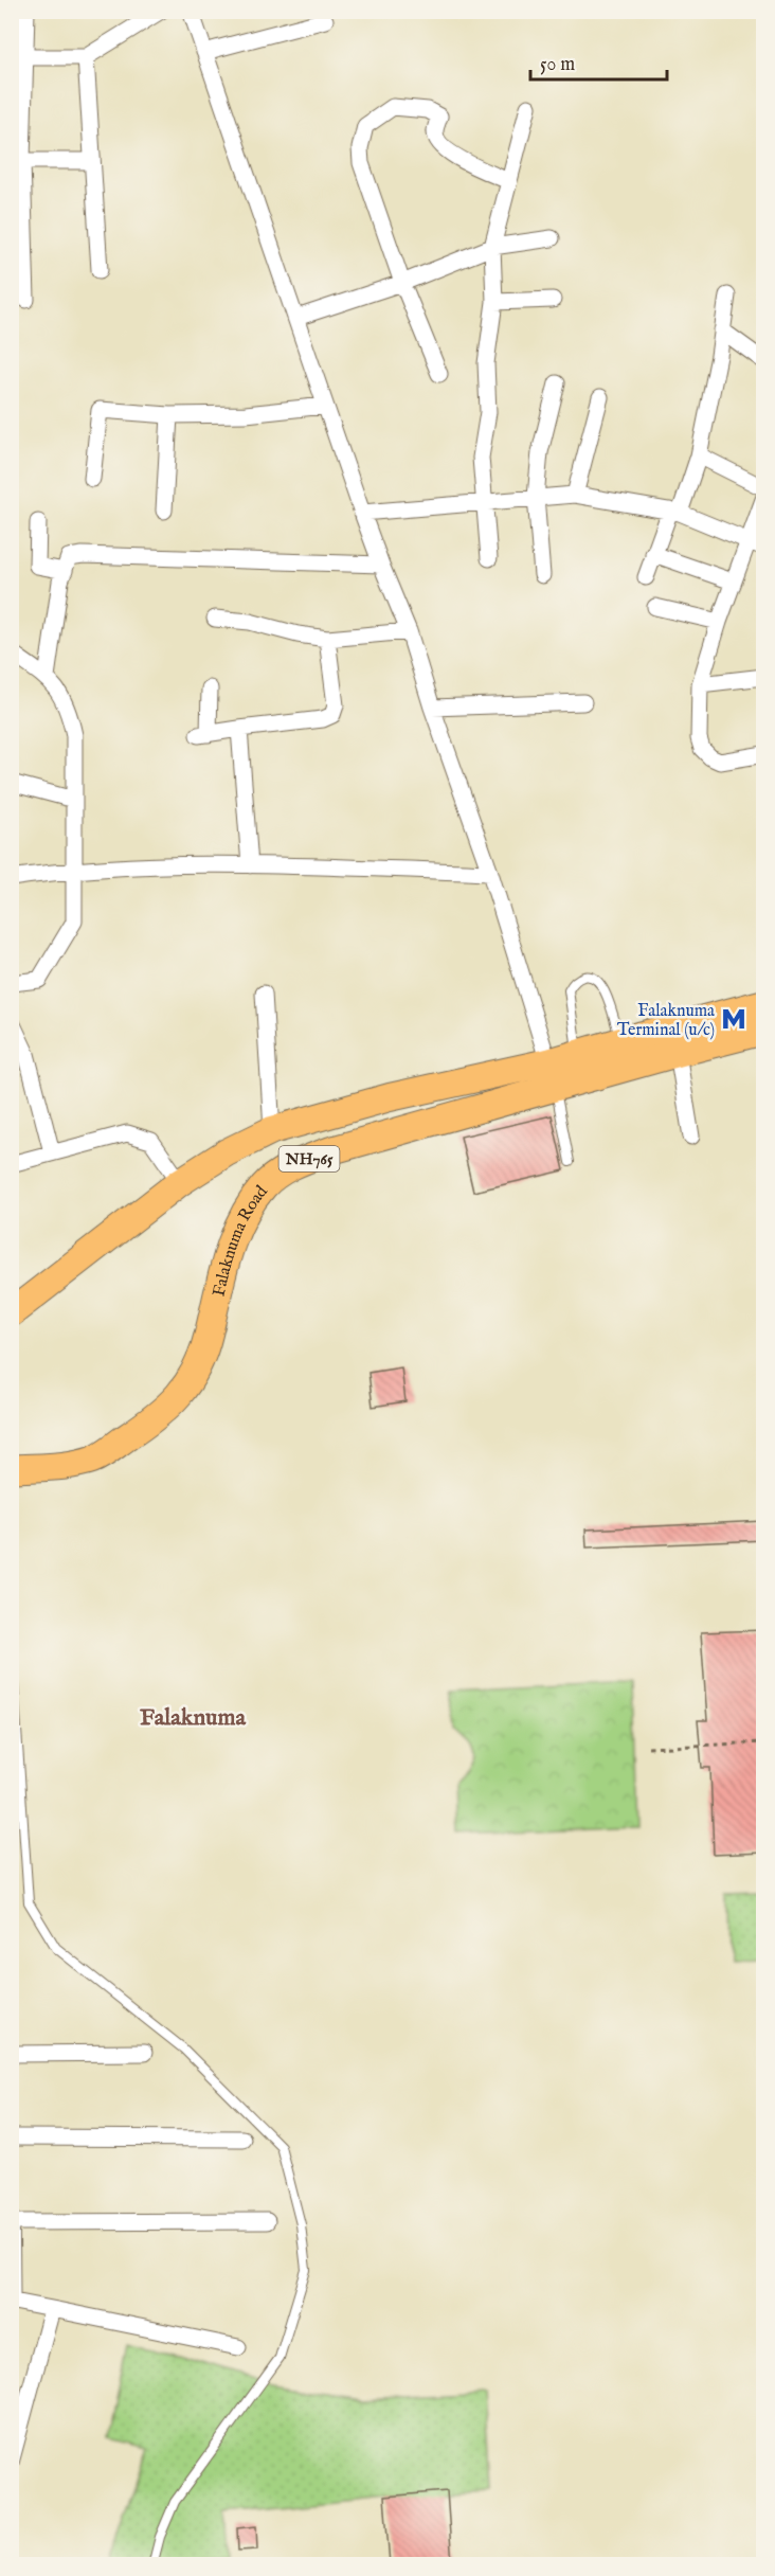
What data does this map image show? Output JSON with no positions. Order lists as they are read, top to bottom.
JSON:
{
  "streets": {
    "highway": ["NH765", "Falaknuma Road"]
  },
  "districts": ["Falaknuma"],
  "places": {
    "metro station": ["Falaknuma Terminal (u/c)"]
  },
  "scale_bar": "50 m"
}
